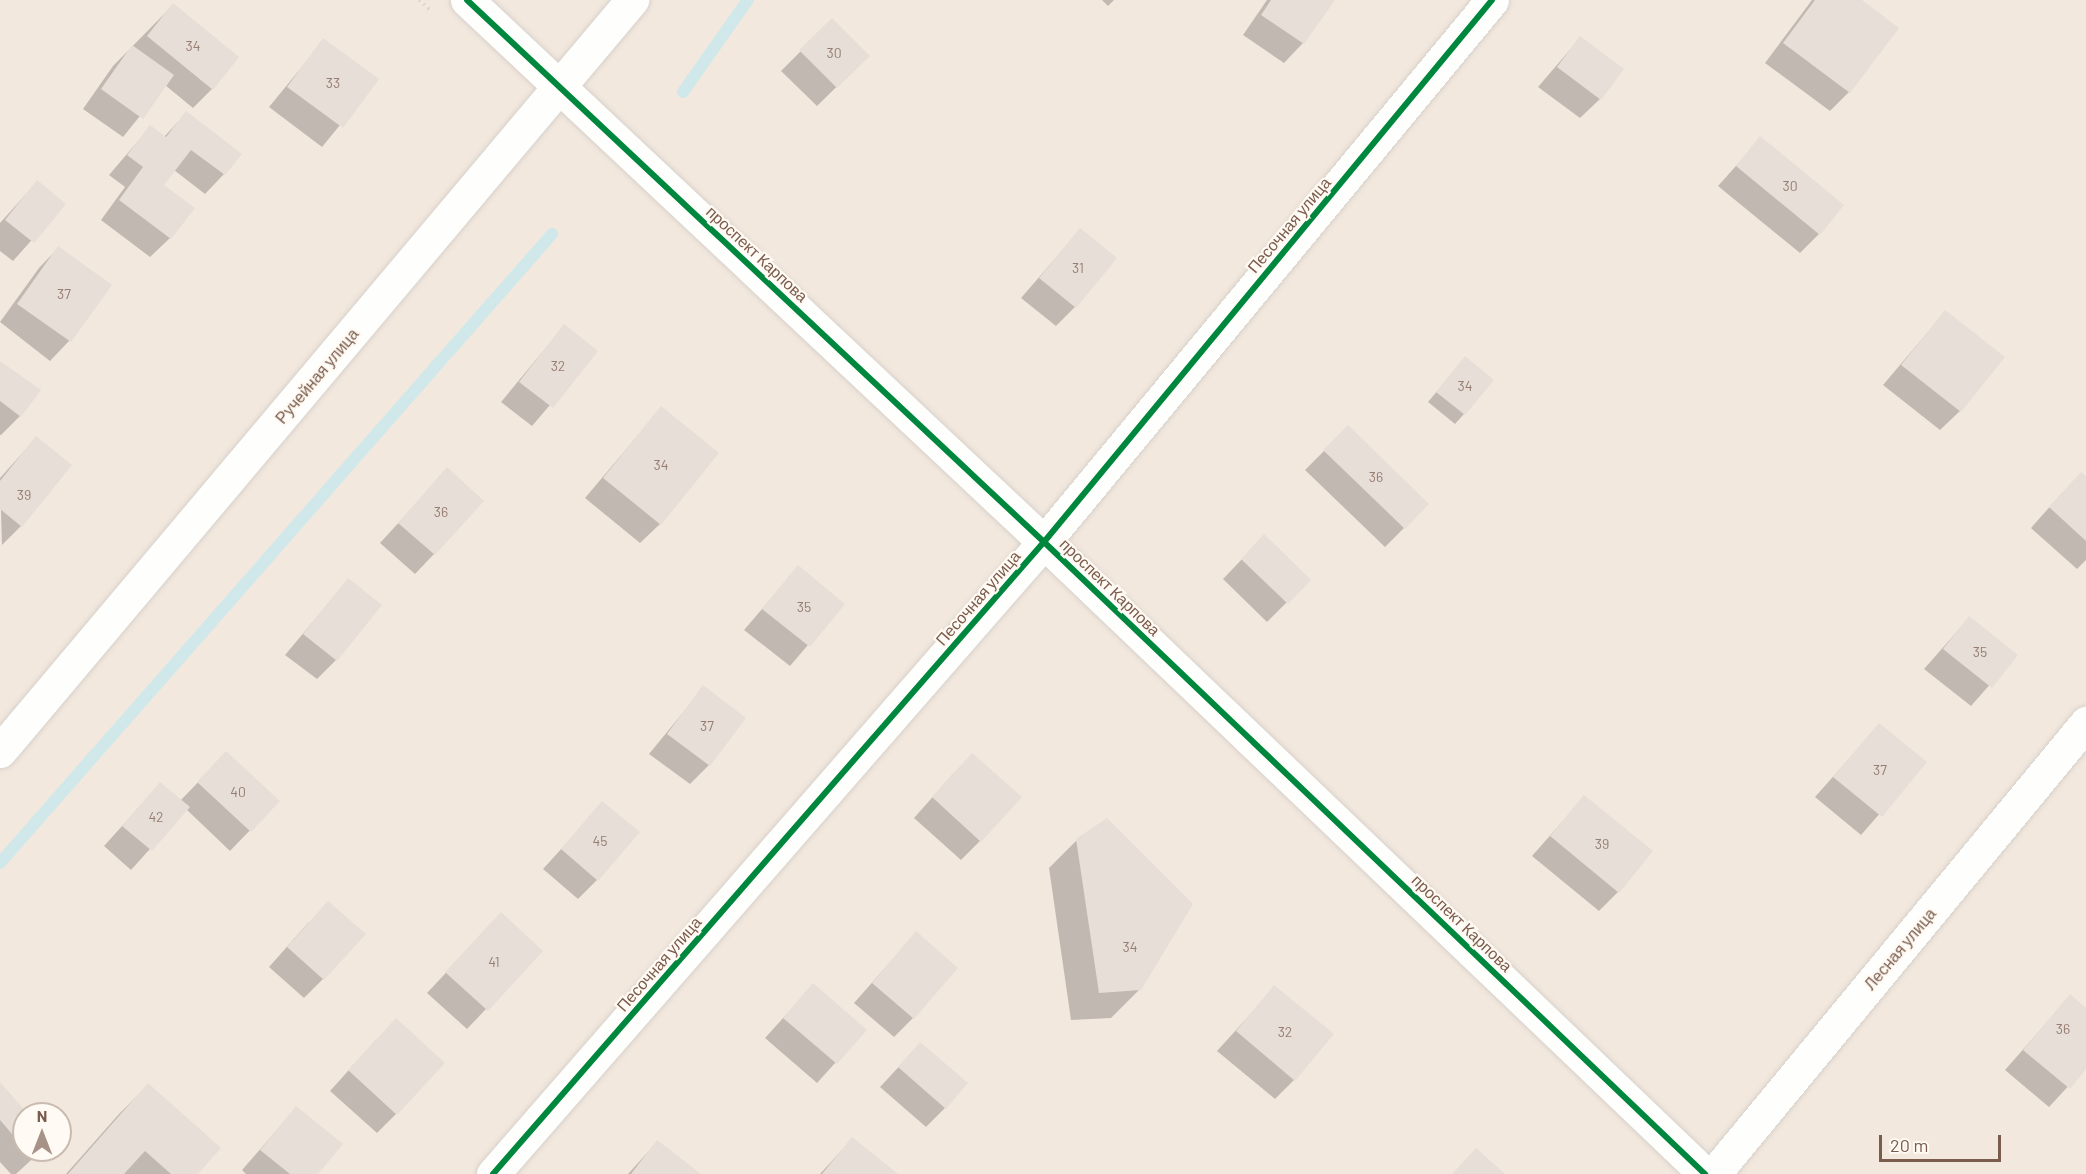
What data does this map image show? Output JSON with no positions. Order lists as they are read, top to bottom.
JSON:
{
  "streets": {
    "street": [
      "Песочная улица",
      "проспект Карпова",
      "Ручейная улица",
      "Лесная улица"
    ]
  },
  "crossings": [
    ["Песочная улица", "проспект Карпова"],
    ["проспект Карпова", "Ручейная улица"]
  ],
  "house_numbers": [
    "34",
    "30",
    "33",
    "30",
    "31",
    "37",
    "32",
    "34",
    "34",
    "36",
    "39",
    "36",
    "35",
    "35",
    "37",
    "37",
    "40",
    "42",
    "45",
    "39",
    "34",
    "41",
    "36",
    "32"
  ],
  "scale_bar": "20 m",
  "north": "top"
}
